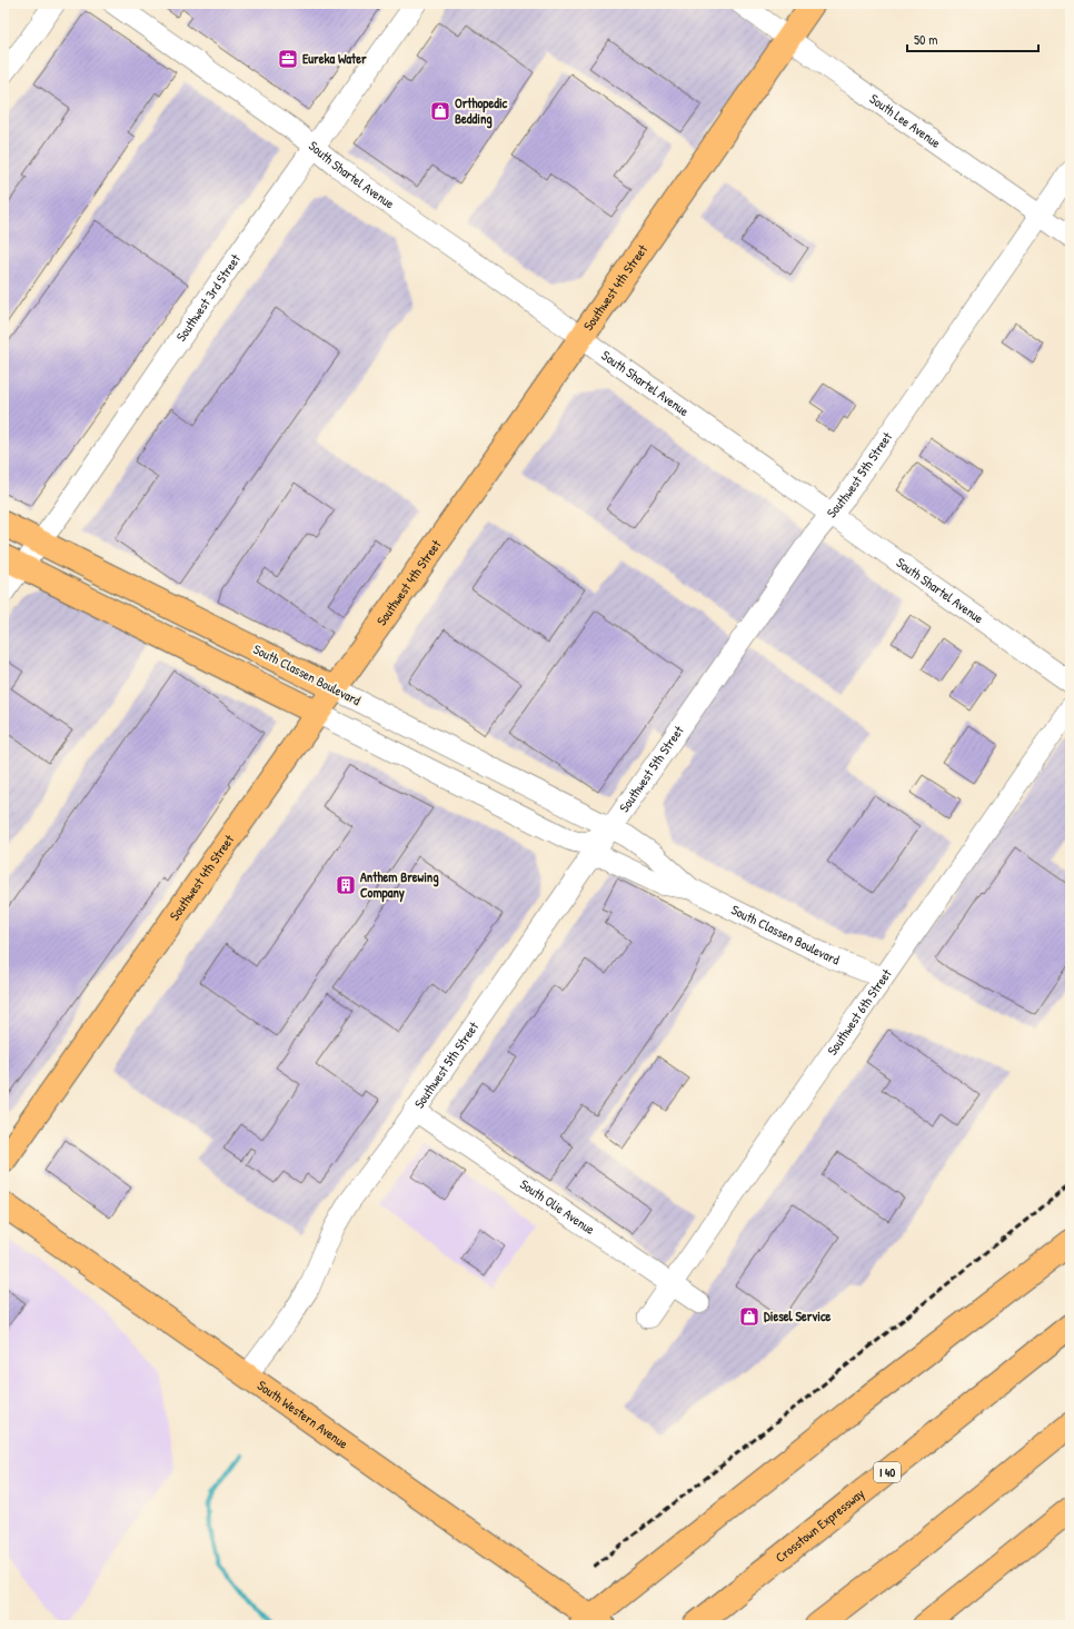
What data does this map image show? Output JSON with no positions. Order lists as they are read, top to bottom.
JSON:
{
  "streets": {
    "main road": [
      "Southwest 4th Street",
      "South Classen Boulevard",
      "South Western Avenue",
      "I 40",
      "Crosstown Expressway"
    ],
    "street": [
      "South Lee Avenue",
      "South Shartel Avenue",
      "Southwest 3rd Street",
      "Southwest 5th Street",
      "Southwest 6th Street",
      "South Olie Avenue"
    ]
  },
  "crossings": [
    ["South Lee Avenue", "Southwest 4th Street"],
    ["South Lee Avenue", "Southwest 5th Street"],
    ["South Shartel Avenue", "Southwest 4th Street"],
    ["South Shartel Avenue", "Southwest 3rd Street"],
    ["South Shartel Avenue", "Southwest 5th Street"],
    ["Southwest 4th Street", "South Classen Boulevard"],
    ["Southwest 3rd Street", "South Classen Boulevard"],
    ["Southwest 5th Street", "South Classen Boulevard"],
    ["Southwest 5th Street", "South Olie Avenue"],
    ["Southwest 5th Street", "South Western Avenue"],
    ["South Classen Boulevard", "Southwest 6th Street"],
    ["Southwest 6th Street", "South Olie Avenue"]
  ],
  "places": {
    "office": ["Eureka Water"],
    "shop": ["Orthopedic Bedding", "Diesel Service"],
    "building": ["Anthem Brewing Company"]
  },
  "scale_bar": "50 m"
}
